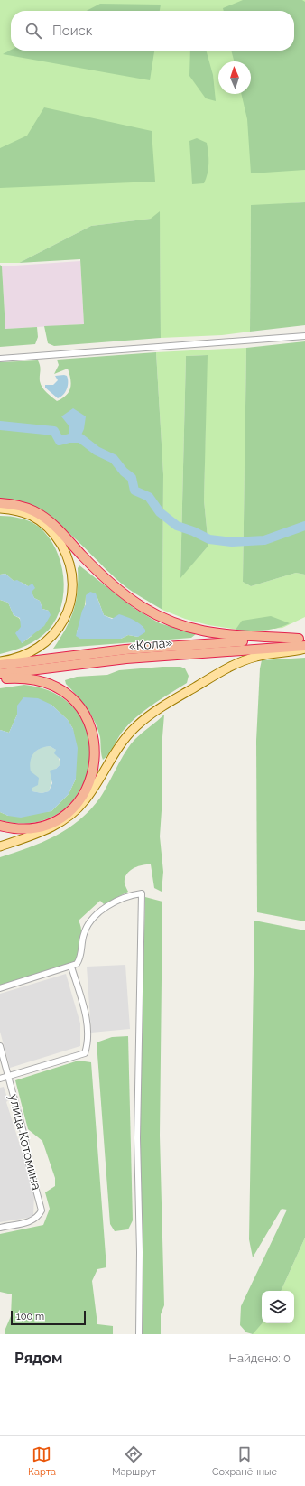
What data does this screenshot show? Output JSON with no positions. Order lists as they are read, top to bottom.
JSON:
{
  "streets": {
    "highway": ["«Кола»"],
    "street": ["улица Котомина"]
  },
  "scale_bar": "100 m",
  "north": "top",
  "page": {
    "search": "Поиск",
    "scale": "100 m",
    "heading": ["Рядом", "Найдено: 0"],
    "nav": ["Карта", "Маршрут", "Сохранённые"]
  }
}
